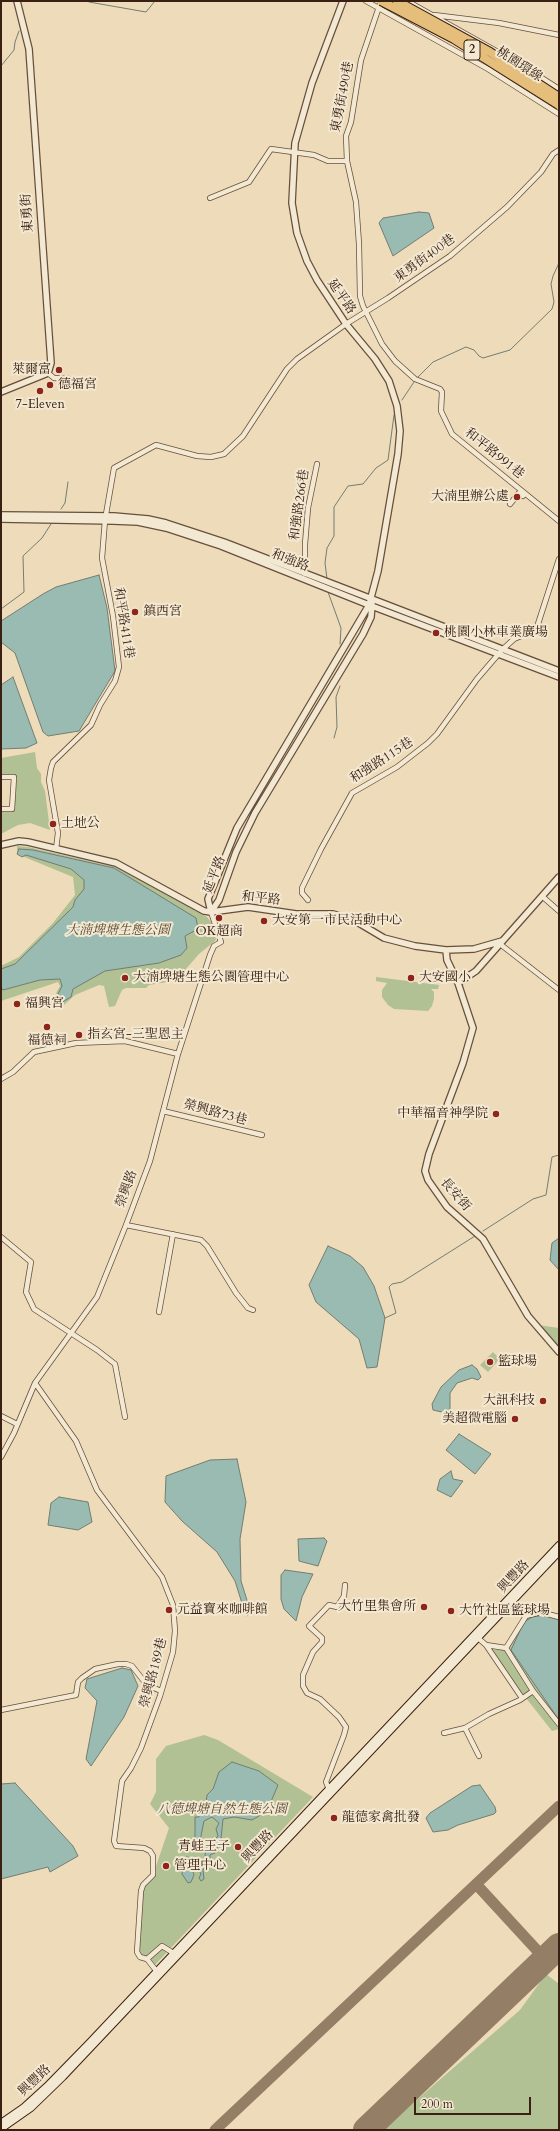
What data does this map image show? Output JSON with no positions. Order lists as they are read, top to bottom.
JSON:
{
  "streets": {
    "highway": ["2", "桃園環線"],
    "main road": ["興豐路"],
    "street": [
      "東勇街490巷",
      "東勇街",
      "東勇街400巷",
      "延平路",
      "和平路991巷",
      "和強路266巷",
      "和強路",
      "和平路411巷",
      "和強路115巷",
      "和平路",
      "榮興路73巷",
      "榮興路",
      "長安街",
      "榮興路189巷"
    ]
  },
  "crossings": [
    ["桃園環線", "東勇街490巷"],
    ["東勇街490巷", "東勇街400巷"],
    ["東勇街490巷", "和平路991巷"],
    ["東勇街400巷", "延平路"],
    ["東勇街400巷", "和平路991巷"],
    ["東勇街400巷", "和平路411巷"],
    ["延平路", "和強路"],
    ["延平路", "和平路"],
    ["延平路", "榮興路"],
    ["和強路266巷", "和強路"],
    ["和強路", "和平路411巷"],
    ["和強路", "和強路115巷"],
    ["和平路411巷", "和平路"],
    ["和平路", "榮興路"],
    ["和平路", "長安街"],
    ["榮興路73巷", "榮興路"],
    ["榮興路", "榮興路189巷"]
  ],
  "parks": ["大湳埤塘生態公園", "八德埤塘自然生態公園"],
  "places": [
    "萊爾富",
    "德福宮",
    "7-Eleven",
    "大湳里辦公處",
    "鎮西宮",
    "桃園小林車業廣場",
    "土地公",
    "OK超商",
    "大安第一市民活動中心",
    "大湳埤塘生態公園管理中心",
    "大安國小",
    "福興宮",
    "福德祠",
    "指玄宮-三聖恩主",
    "中華福音神學院",
    "籃球場",
    "大訊科技",
    "美超微電腦",
    "大竹里集會所",
    "元益寶來咖啡館",
    "大竹社區籃球場",
    "龍德家禽批發",
    "青蛙王子",
    "管理中心"
  ],
  "scale_bar": "200 m"
}
